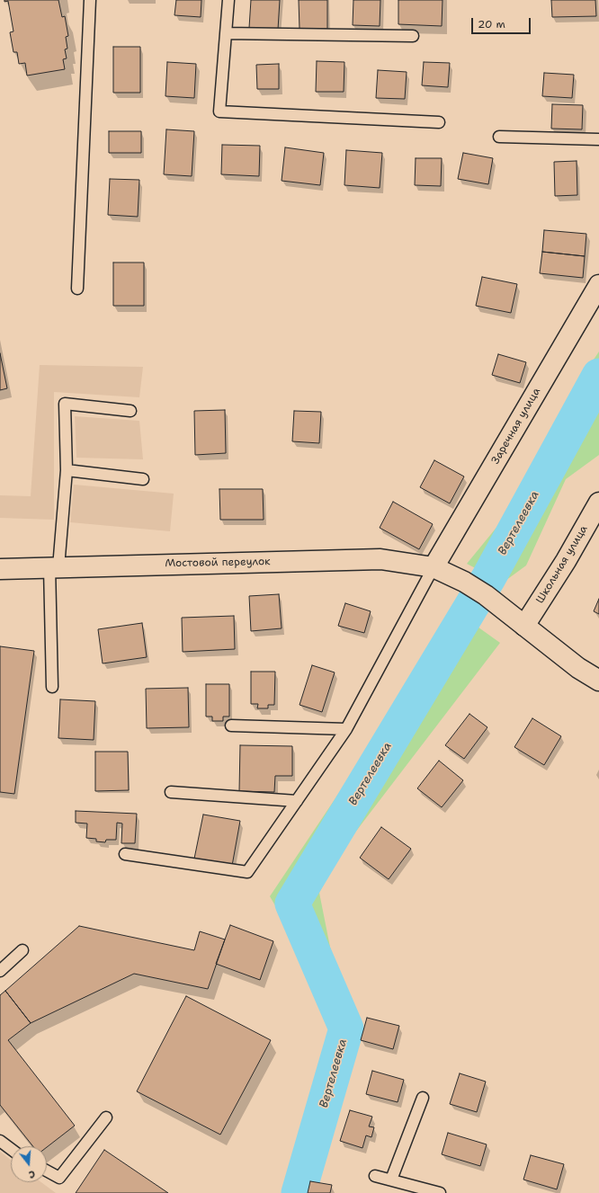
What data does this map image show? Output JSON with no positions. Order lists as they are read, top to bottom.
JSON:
{
  "streets": {
    "street": ["Заречная улица", "Мостовой переулок", "Школьная улица"]
  },
  "crossings": [
    ["Заречная улица", "Мостовой переулок"],
    ["Мостовой переулок", "Школьная улица"]
  ],
  "water": ["Вертелеевка"],
  "scale_bar": "20 m",
  "north": "bottom"
}
